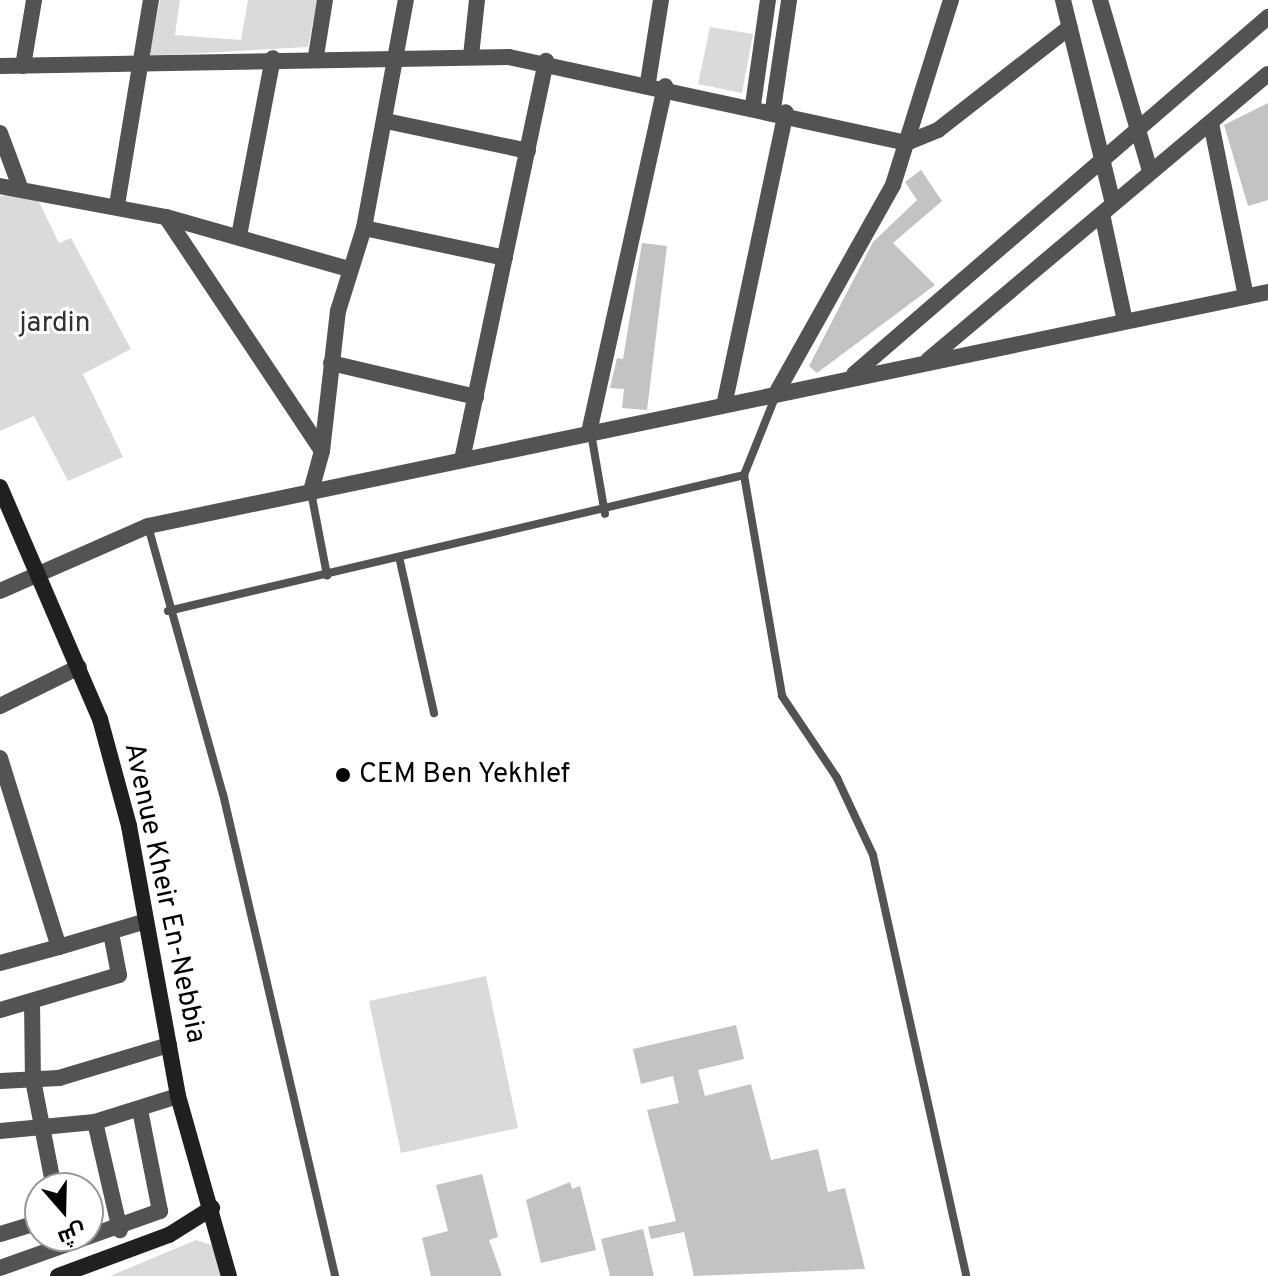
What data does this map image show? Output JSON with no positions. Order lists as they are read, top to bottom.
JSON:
{
  "streets": {
    "main road": ["Avenue Kheir En-Nebbia"]
  },
  "parks": ["jardin"],
  "places": ["CEM Ben Yekhlef"],
  "north": "bottom"
}
